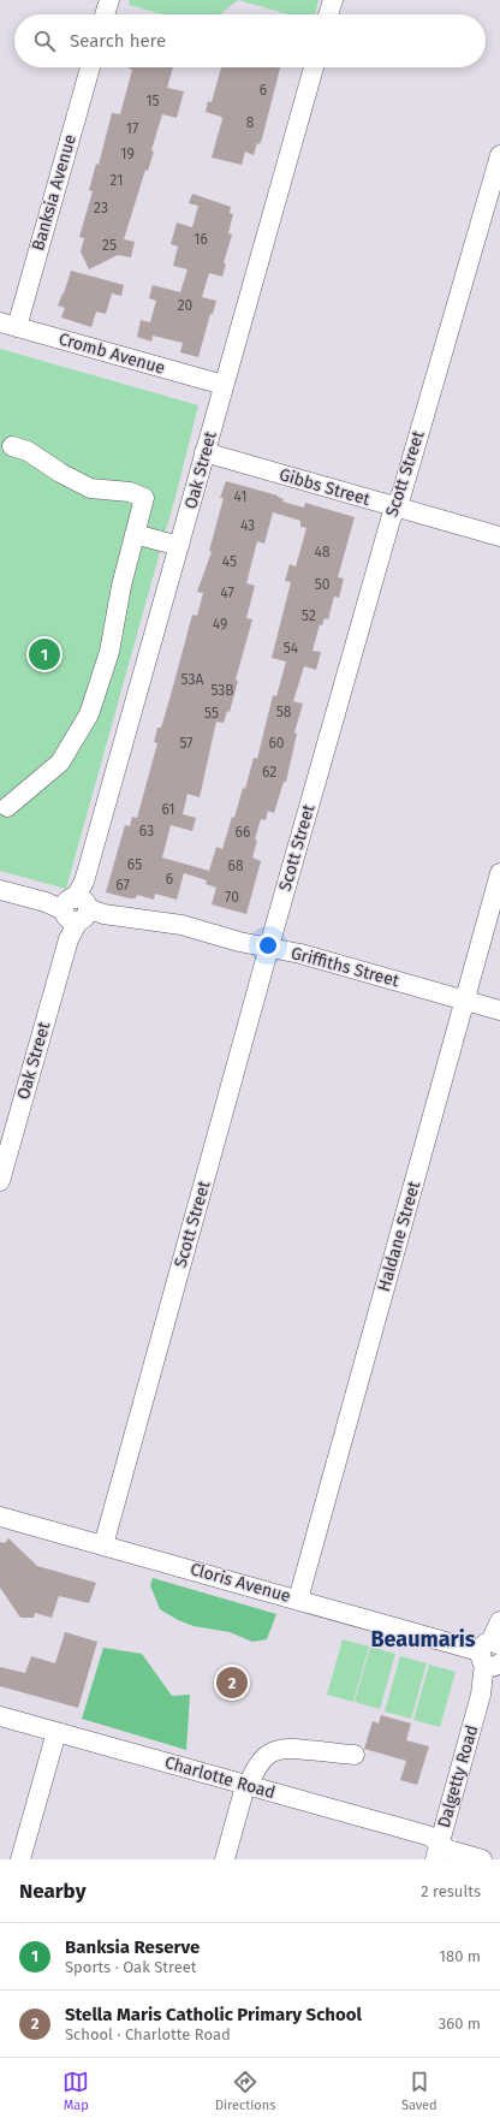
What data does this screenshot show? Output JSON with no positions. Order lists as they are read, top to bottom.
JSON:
{
  "streets": {
    "street": [
      "Banksia Avenue",
      "Cromb Avenue",
      "Oak Street",
      "Scott Street",
      "Gibbs Street",
      "Griffiths Street",
      "Haldane Street",
      "Cloris Avenue",
      "Dalgetty Road",
      "Charlotte Road"
    ]
  },
  "crossings": [
    ["Banksia Avenue", "Cromb Avenue"],
    ["Cromb Avenue", "Oak Street"],
    ["Oak Street", "Gibbs Street"],
    ["Oak Street", "Griffiths Street"],
    ["Scott Street", "Gibbs Street"],
    ["Scott Street", "Griffiths Street"],
    ["Scott Street", "Cloris Avenue"],
    ["Griffiths Street", "Haldane Street"],
    ["Haldane Street", "Cloris Avenue"],
    ["Cloris Avenue", "Dalgetty Road"],
    ["Dalgetty Road", "Charlotte Road"]
  ],
  "districts": ["Beaumaris"],
  "house_numbers": [
    "6",
    "15",
    "8",
    "17",
    "19",
    "21",
    "23",
    "16",
    "25",
    "20",
    "41",
    "43",
    "48",
    "45",
    "50",
    "47",
    "52",
    "49",
    "54",
    "53A",
    "53B",
    "58",
    "55",
    "57",
    "60",
    "62",
    "61",
    "63",
    "66",
    "65",
    "68",
    "6",
    "67",
    "70"
  ],
  "page": {
    "search": "Search here",
    "pins": ["1", "2"],
    "heading": ["Nearby", "2 results"],
    "list": [
      {
        "mark": "1",
        "name": "Banksia Reserve",
        "note": "Sports · Oak Street",
        "value": "180 m"
      },
      {
        "mark": "2",
        "name": "Stella Maris Catholic Primary School",
        "note": "School · Charlotte Road",
        "value": "360 m"
      }
    ],
    "nav": ["Map", "Directions", "Saved"]
  }
}
